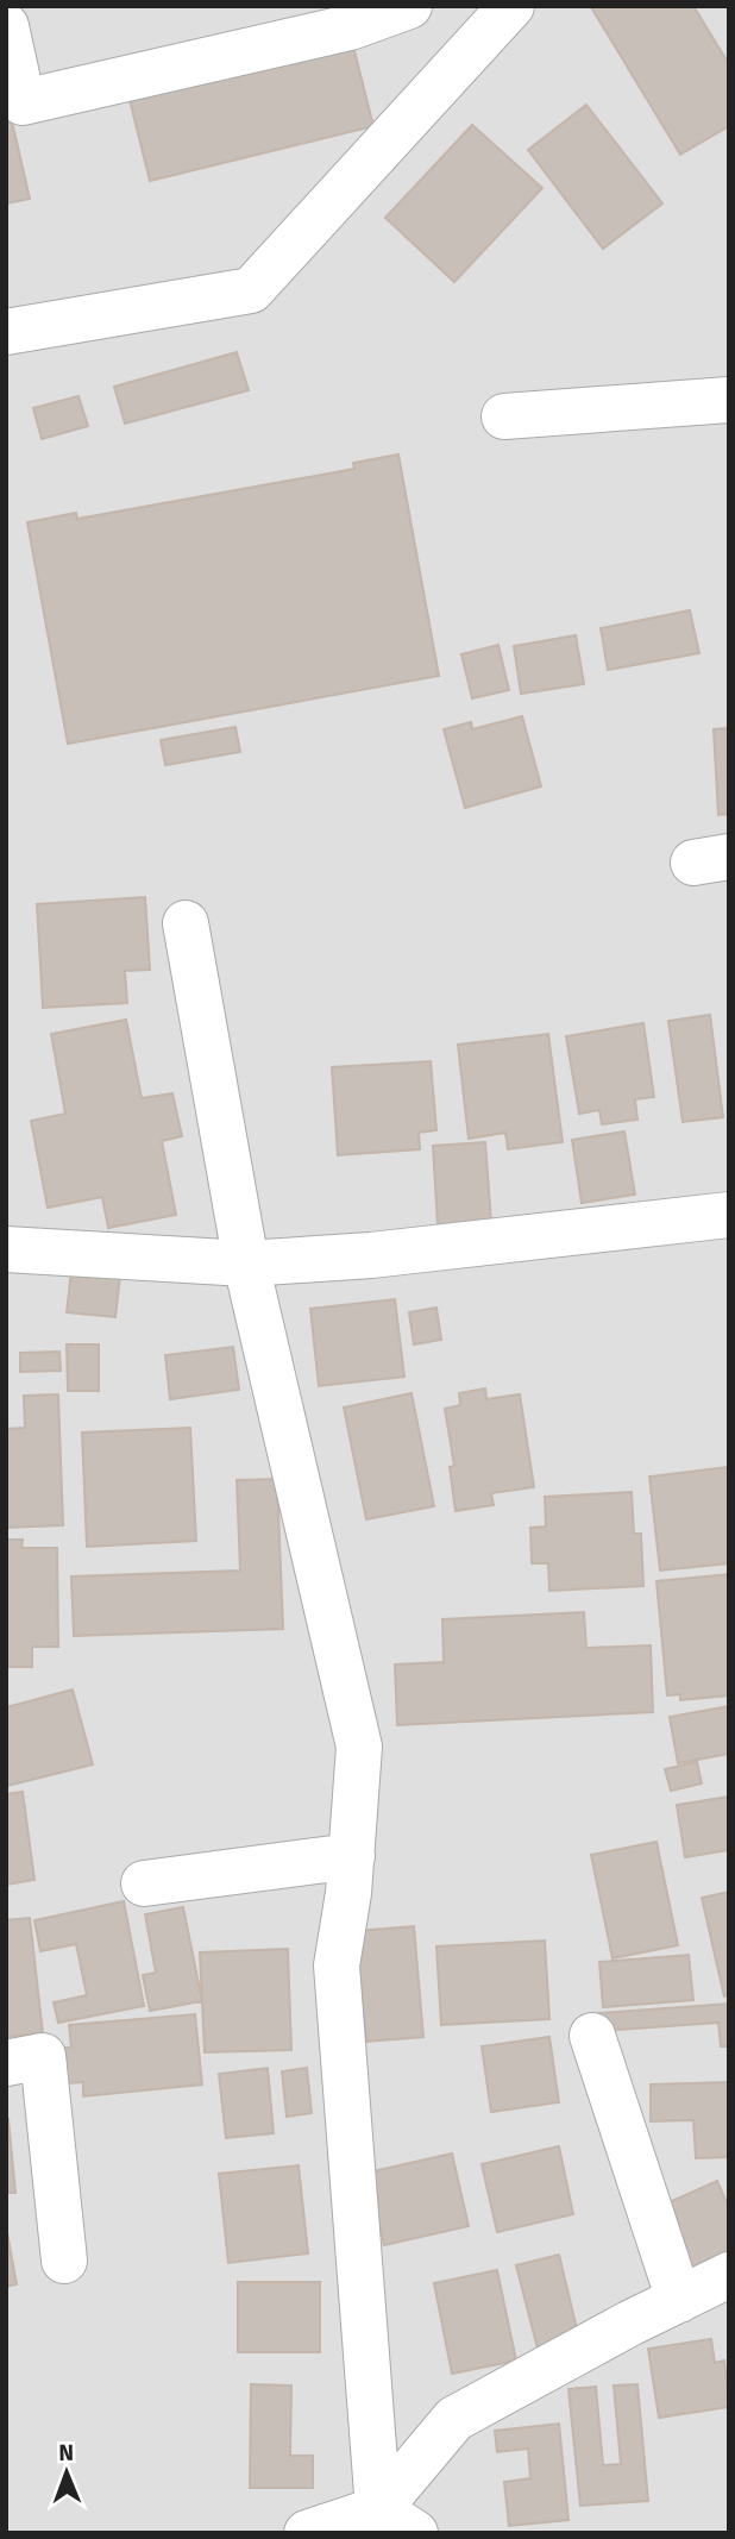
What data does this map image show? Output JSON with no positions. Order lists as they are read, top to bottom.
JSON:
{
  "north": "top"
}
